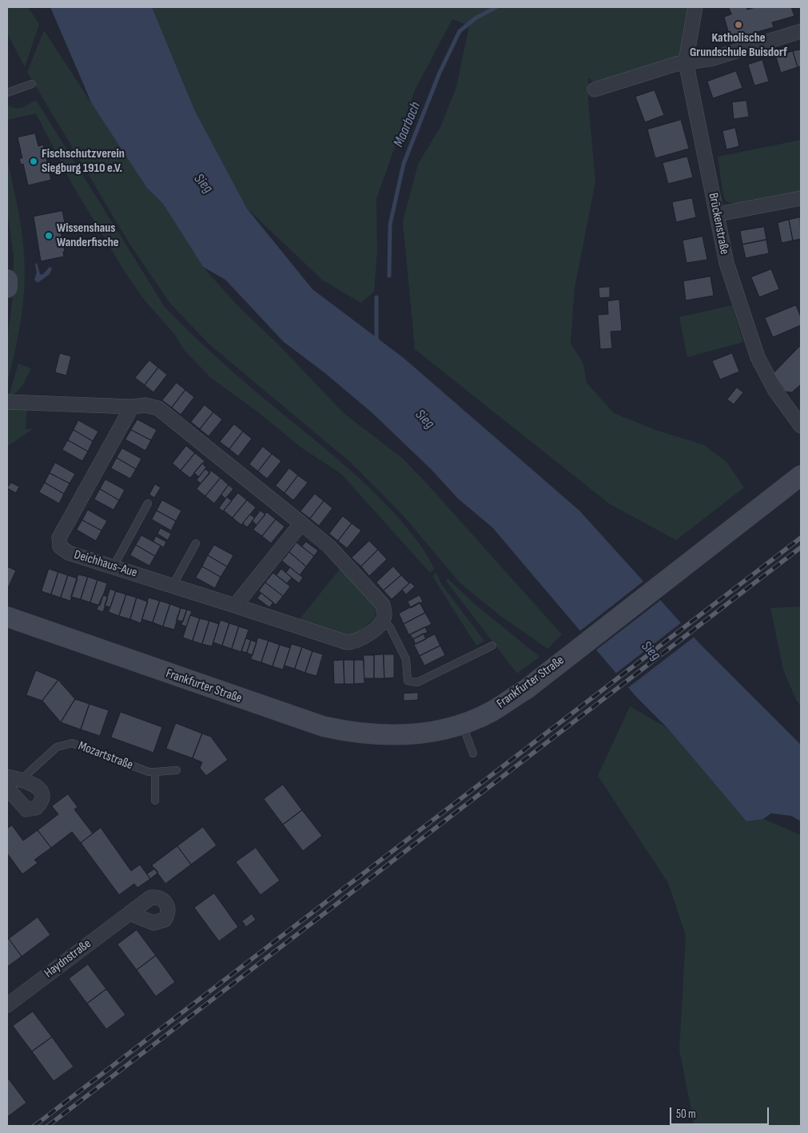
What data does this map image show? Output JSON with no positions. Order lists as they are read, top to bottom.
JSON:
{
  "streets": {
    "main road": ["Frankfurter Straße"],
    "street": [
      "Brückenstraße",
      "Deichhaus-Aue",
      "Mozartstraße",
      "Haydnstraße"
    ]
  },
  "water": ["Maarbach", "Sieg"],
  "places": ["Katholische Grundschule Buisdorf", "Fischschutzverein Siegburg 1910 e.V.", "Wissenshaus Wanderfische"],
  "scale_bar": "50 m"
}
